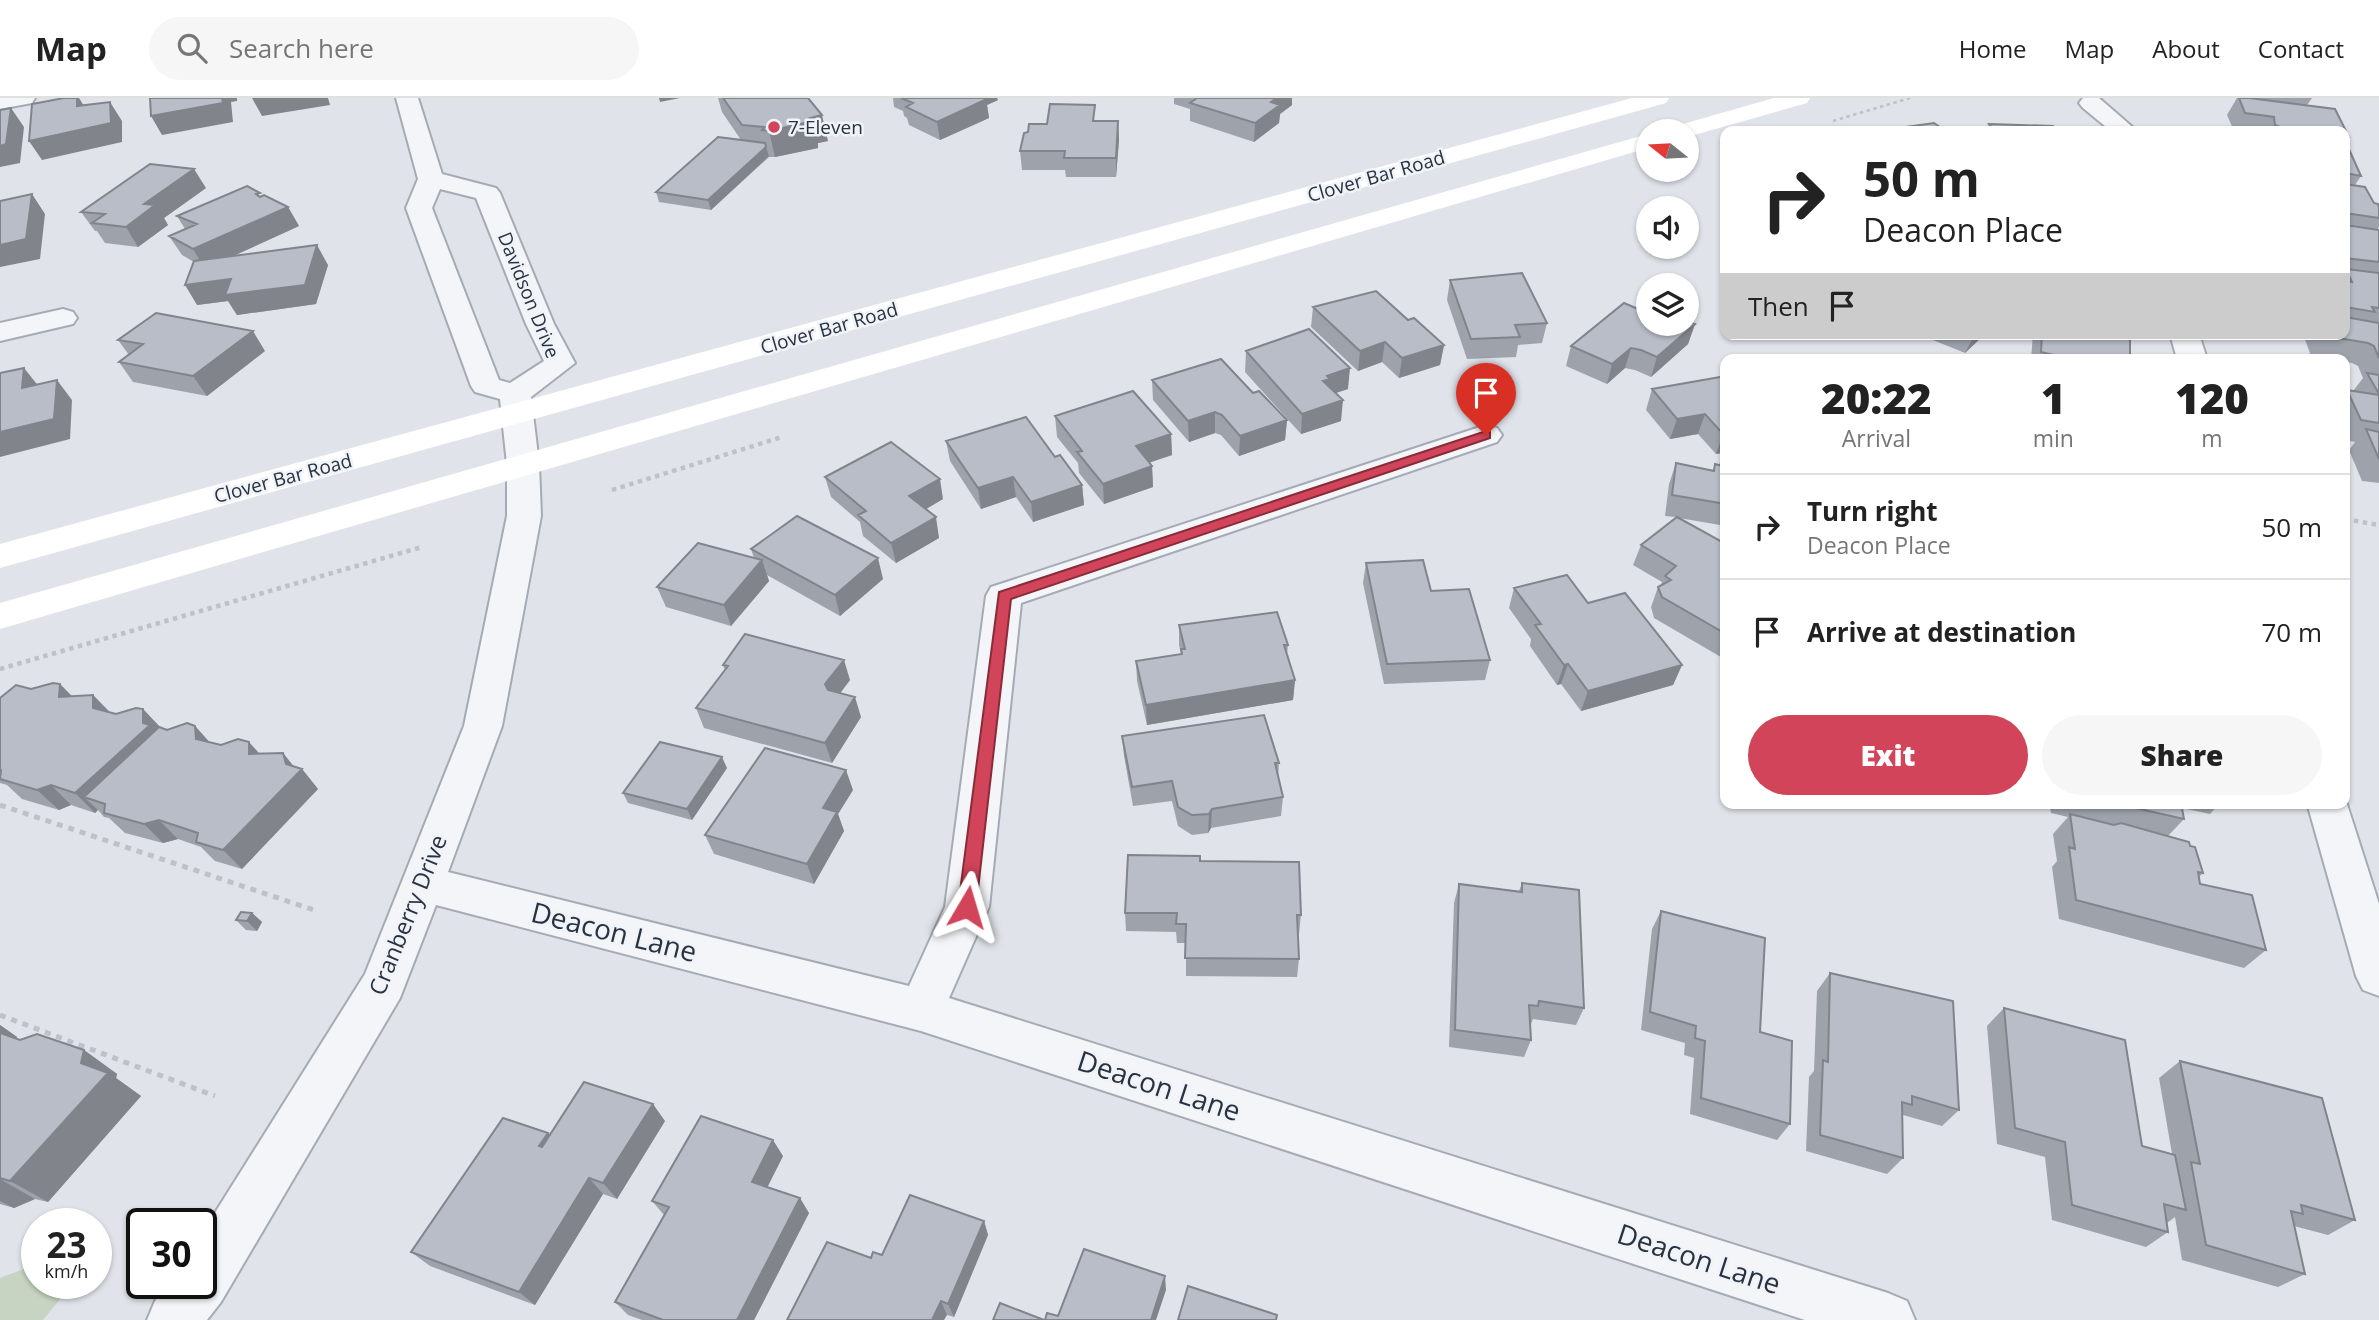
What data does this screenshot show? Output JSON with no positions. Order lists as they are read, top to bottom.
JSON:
{
  "streets": {
    "main road": ["Clover Bar Road"],
    "street": ["Davidson Drive", "Cranberry Drive", "Deacon Lane"]
  },
  "crossings": [
    ["Clover Bar Road", "Davidson Drive"],
    ["Clover Bar Road", "Cranberry Drive"],
    ["Davidson Drive", "Cranberry Drive"],
    ["Cranberry Drive", "Deacon Lane"]
  ],
  "places": ["7-Eleven"],
  "north": "left",
  "page": {
    "header": "Map",
    "search": "Search here",
    "nav": [
      "Home",
      "Map",
      "About",
      "Contact"
    ],
    "turn": ["50 m", "Deacon Place"],
    "then": "Then",
    "eta": [
      "20:22",
      "Arrival",
      "1",
      "min",
      "120",
      "m"
    ],
    "list": [
      {
        "name": "Turn right",
        "note": "Deacon Place",
        "value": "50 m"
      },
      {
        "name": "Arrive at destination",
        "value": "70 m"
      }
    ],
    "buttons": ["Exit", "Share"],
    "speed": "23 km/h",
    "limit": "30"
  }
}
